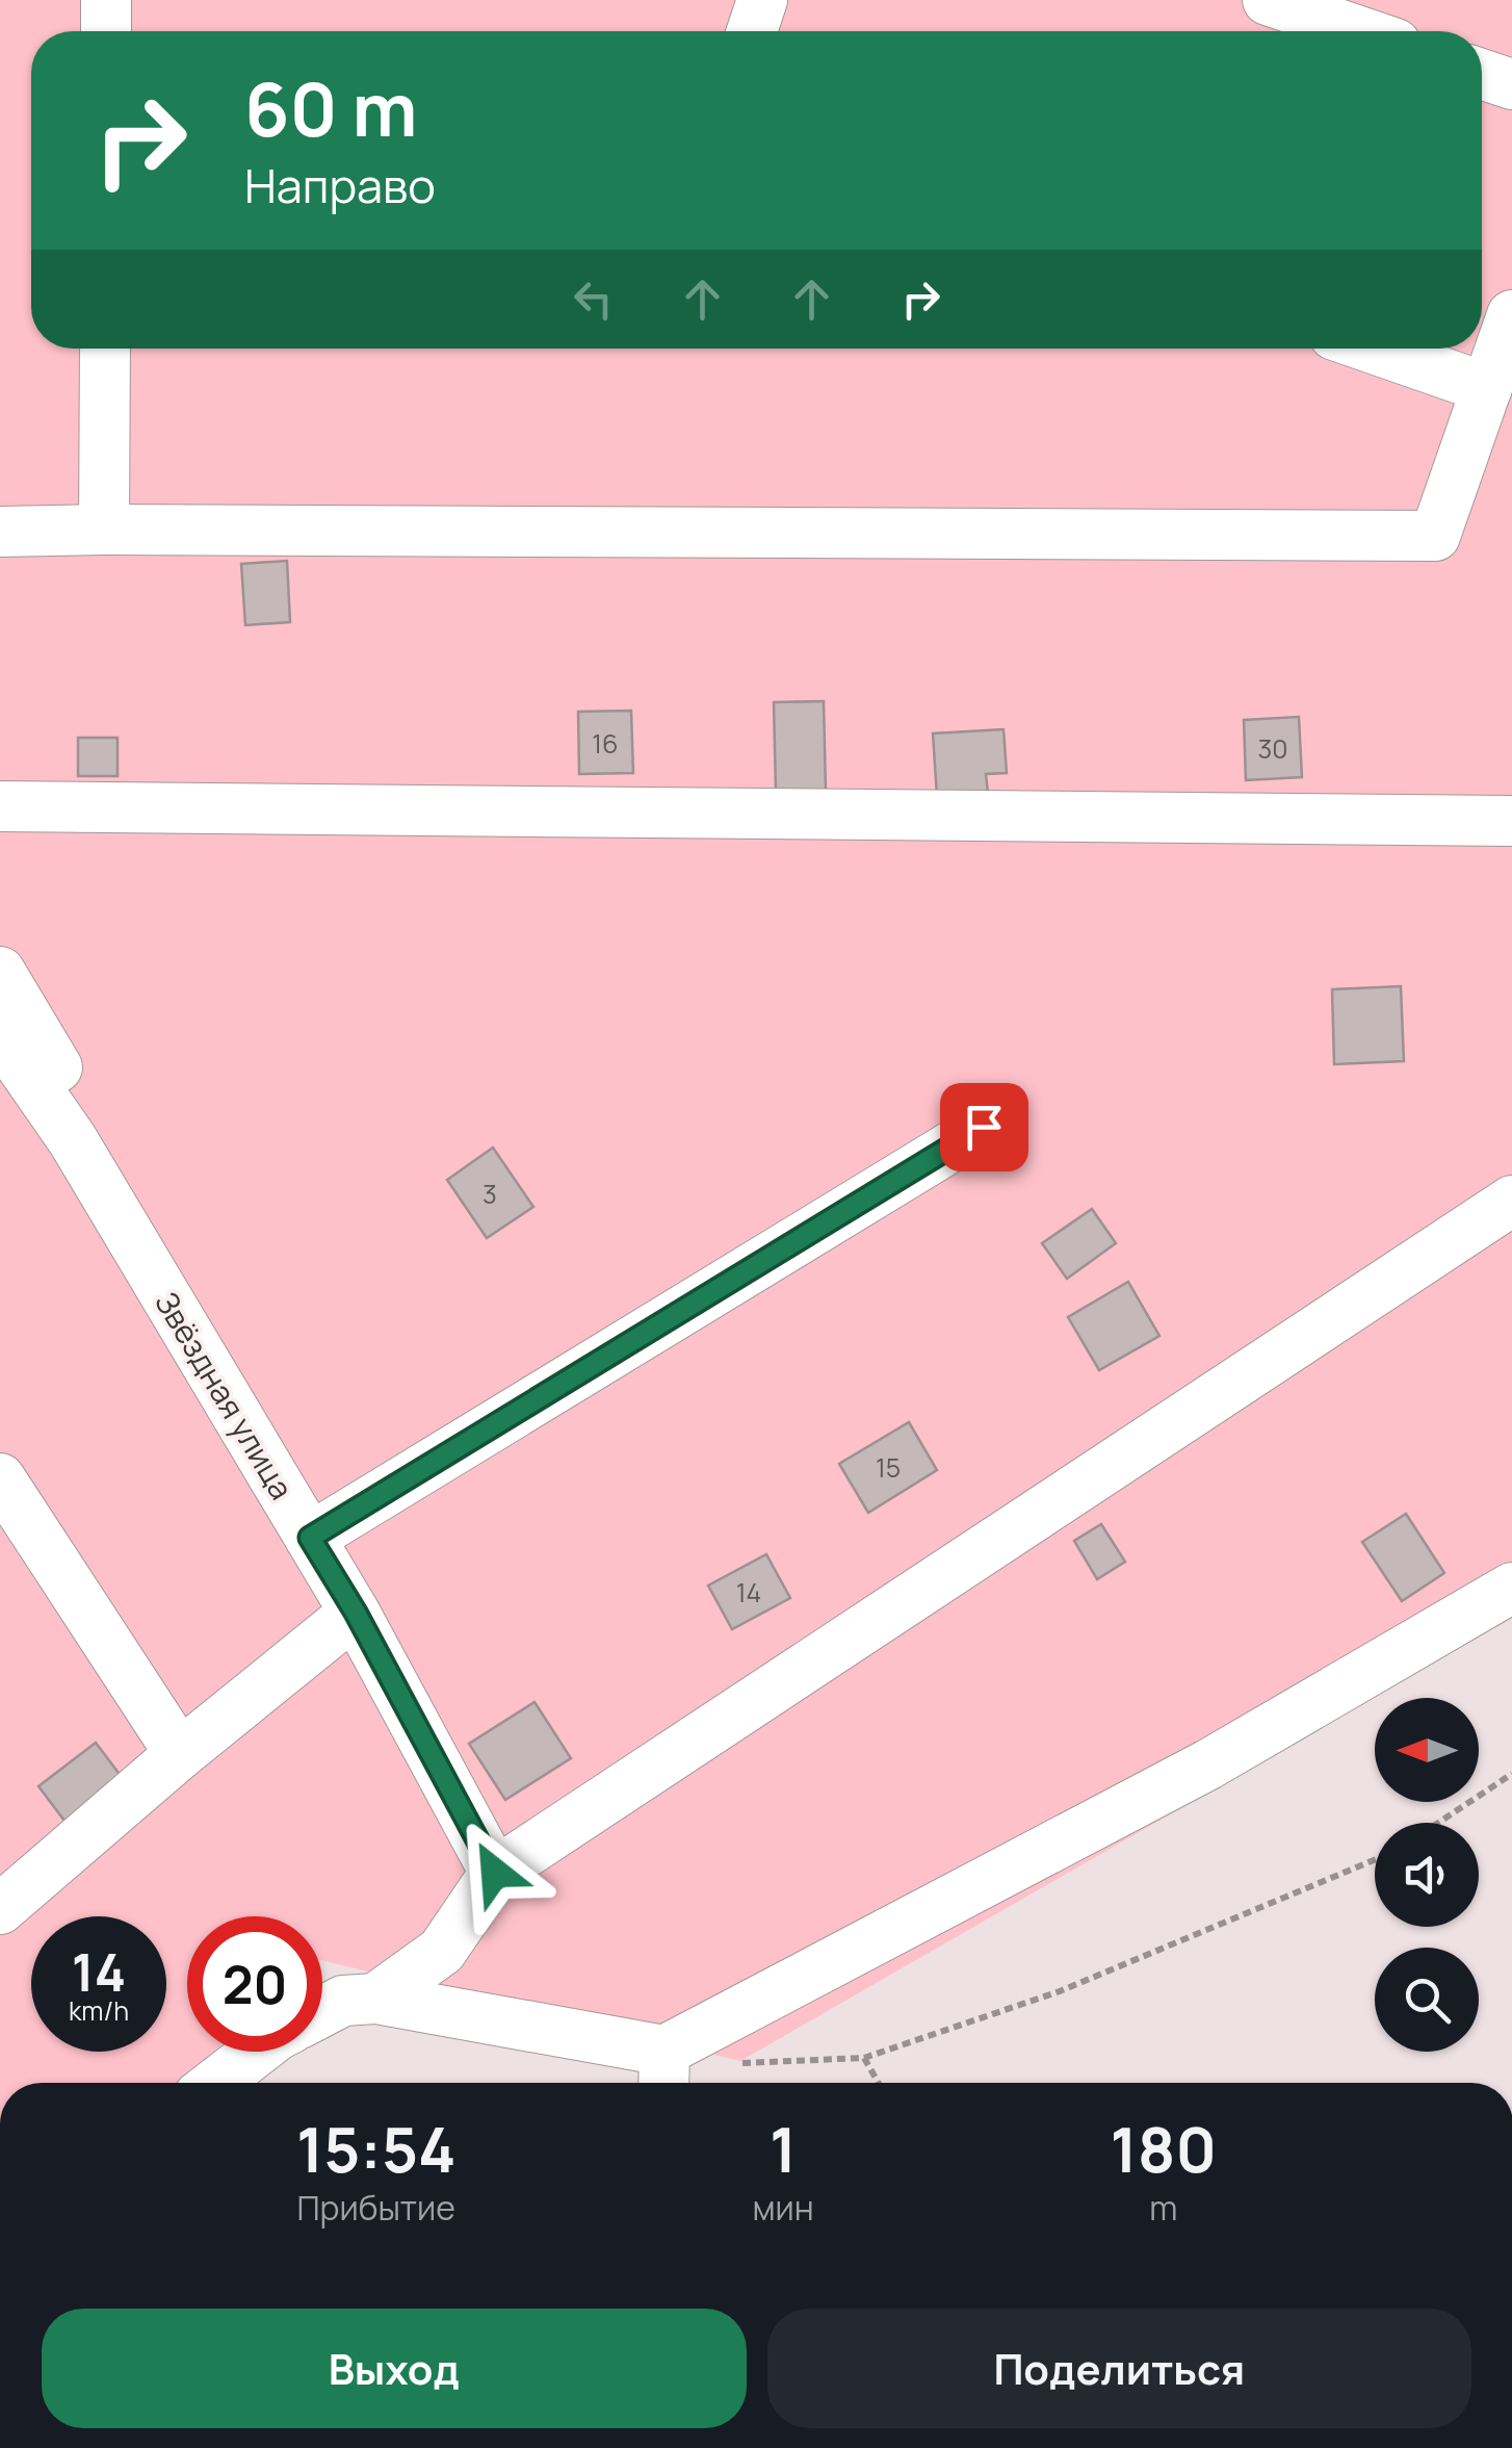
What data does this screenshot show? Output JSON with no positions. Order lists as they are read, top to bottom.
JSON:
{
  "streets": {
    "street": ["Звёздная улица"]
  },
  "house_numbers": [
    "16",
    "30",
    "3",
    "15",
    "14"
  ],
  "north": "left",
  "page": {
    "turn": ["60 m", "Направо"],
    "speed": "14 km/h",
    "limit": "20",
    "eta": [
      "15:54",
      "Прибытие",
      "1",
      "мин",
      "180",
      "m"
    ],
    "buttons": ["Выход", "Поделиться"]
  }
}
